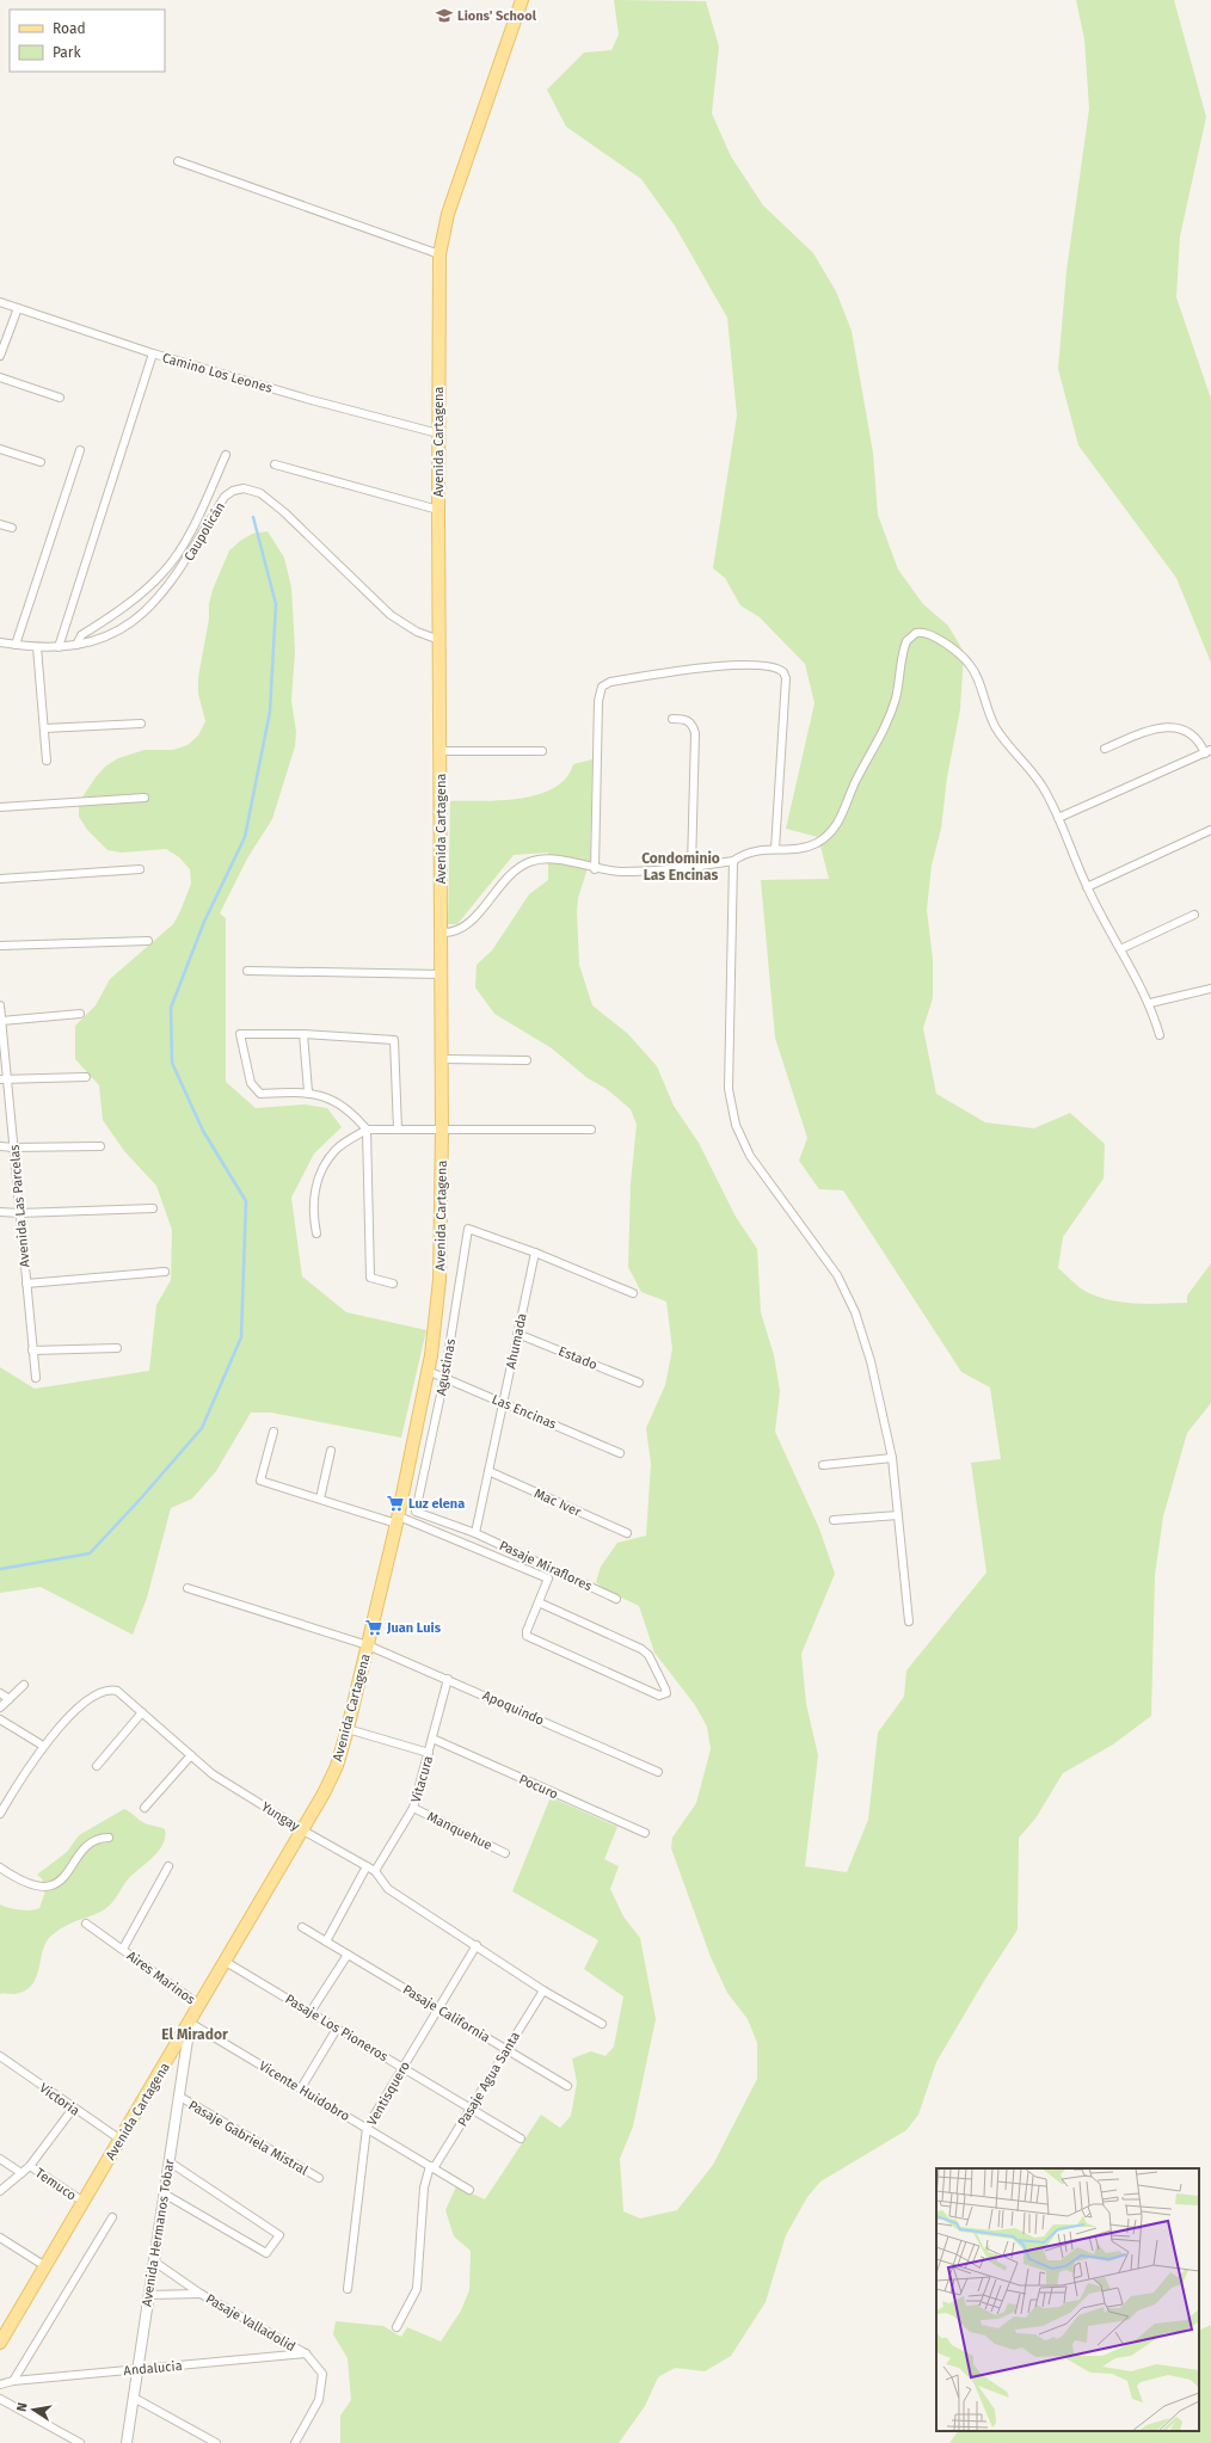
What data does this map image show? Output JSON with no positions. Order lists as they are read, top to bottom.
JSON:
{
  "streets": {
    "main road": ["Avenida Cartagena"],
    "street": [
      "Camino Los Leones",
      "Caupolicán",
      "Avenida Las Parcelas",
      "Ahumada",
      "Estado",
      "Agustinas",
      "Las Encinas",
      "Mac Iver",
      "Pasaje Miraflores",
      "Apoquindo",
      "Vitacura",
      "Pocuro",
      "Yungay",
      "Manquehue",
      "Aires Marinos",
      "Pasaje California",
      "Pasaje Los Pioneros",
      "Pasaje Agua Santa",
      "Vicente Huidobro",
      "Ventisquero",
      "Victoria",
      "Pasaje Gabriela Mistral",
      "Temuco",
      "Avenida Hermanos Tobar",
      "Pasaje Valladolid",
      "Andalucia"
    ]
  },
  "crossings": [
    ["Camino Los Leones", "Avenida Cartagena"],
    ["Avenida Cartagena", "Caupolicán"],
    ["Avenida Cartagena", "Las Encinas"],
    ["Avenida Cartagena", "Apoquindo"],
    ["Avenida Cartagena", "Yungay"],
    ["Avenida Cartagena", "Aires Marinos"],
    ["Avenida Cartagena", "Pasaje Los Pioneros"],
    ["Avenida Cartagena", "Vicente Huidobro"],
    ["Avenida Cartagena", "Victoria"],
    ["Avenida Cartagena", "Temuco"],
    ["Avenida Cartagena", "Avenida Hermanos Tobar"],
    ["Ahumada", "Estado"],
    ["Ahumada", "Agustinas"],
    ["Ahumada", "Las Encinas"],
    ["Ahumada", "Mac Iver"],
    ["Ahumada", "Pasaje Miraflores"],
    ["Agustinas", "Las Encinas"],
    ["Agustinas", "Pasaje Miraflores"],
    ["Apoquindo", "Vitacura"],
    ["Vitacura", "Pocuro"],
    ["Vitacura", "Yungay"],
    ["Vitacura", "Manquehue"],
    ["Yungay", "Pasaje Agua Santa"],
    ["Yungay", "Ventisquero"],
    ["Pasaje California", "Pasaje Agua Santa"],
    ["Pasaje California", "Ventisquero"],
    ["Pasaje Los Pioneros", "Pasaje Agua Santa"],
    ["Pasaje Los Pioneros", "Ventisquero"],
    ["Pasaje Agua Santa", "Vicente Huidobro"],
    ["Vicente Huidobro", "Ventisquero"],
    ["Vicente Huidobro", "Avenida Hermanos Tobar"],
    ["Pasaje Gabriela Mistral", "Avenida Hermanos Tobar"],
    ["Avenida Hermanos Tobar", "Pasaje Valladolid"],
    ["Avenida Hermanos Tobar", "Andalucia"],
    ["Pasaje Valladolid", "Andalucia"]
  ],
  "districts": ["Condominio Las Encinas", "El Mirador"],
  "places": {
    "school or university": ["Lions' School"],
    "supermarket": ["Luz elena", "Juan Luis"]
  },
  "legend": ["Road", "Park"],
  "north": "left"
}
